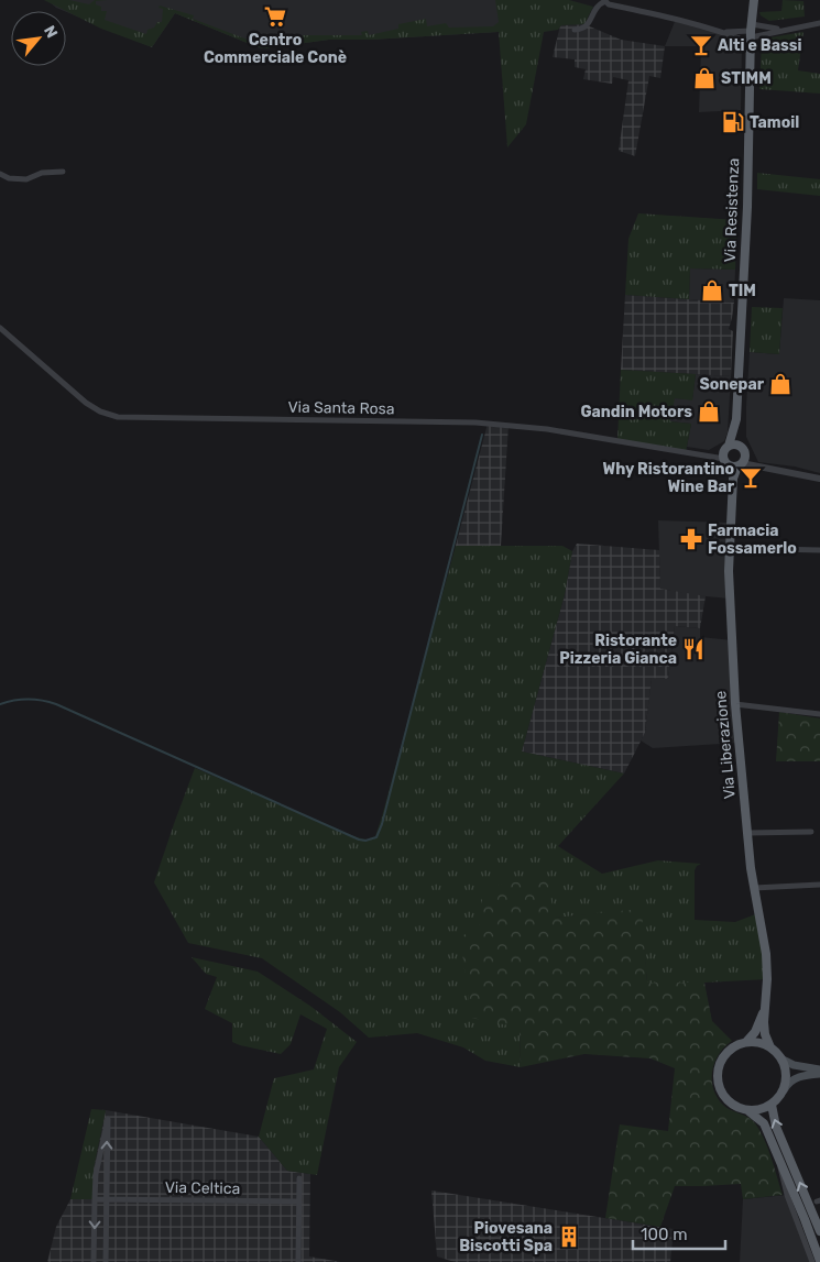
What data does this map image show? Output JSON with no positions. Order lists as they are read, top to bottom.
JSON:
{
  "streets": {
    "main road": ["Via Resistenza", "Via Liberazione"],
    "street": ["Via Santa Rosa", "Via Celtica"]
  },
  "crossings": [
    ["Via Resistenza", "Via Santa Rosa"],
    ["Via Resistenza", "Via Liberazione"]
  ],
  "places": {
    "supermarket": ["Centro Commerciale Conè"],
    "bar": ["Alti e Bassi", "Why Ristorantino Wine Bar"],
    "shop": [
      "STIMM",
      "TIM",
      "Sonepar",
      "Gandin Motors"
    ],
    "fuel station": ["Tamoil"],
    "pharmacy": ["Farmacia Fossamerlo"],
    "restaurant": ["Ristorante Pizzeria Gianca"],
    "building": ["Piovesana Biscotti Spa"]
  },
  "scale_bar": "100 m",
  "north": "top right"
}
